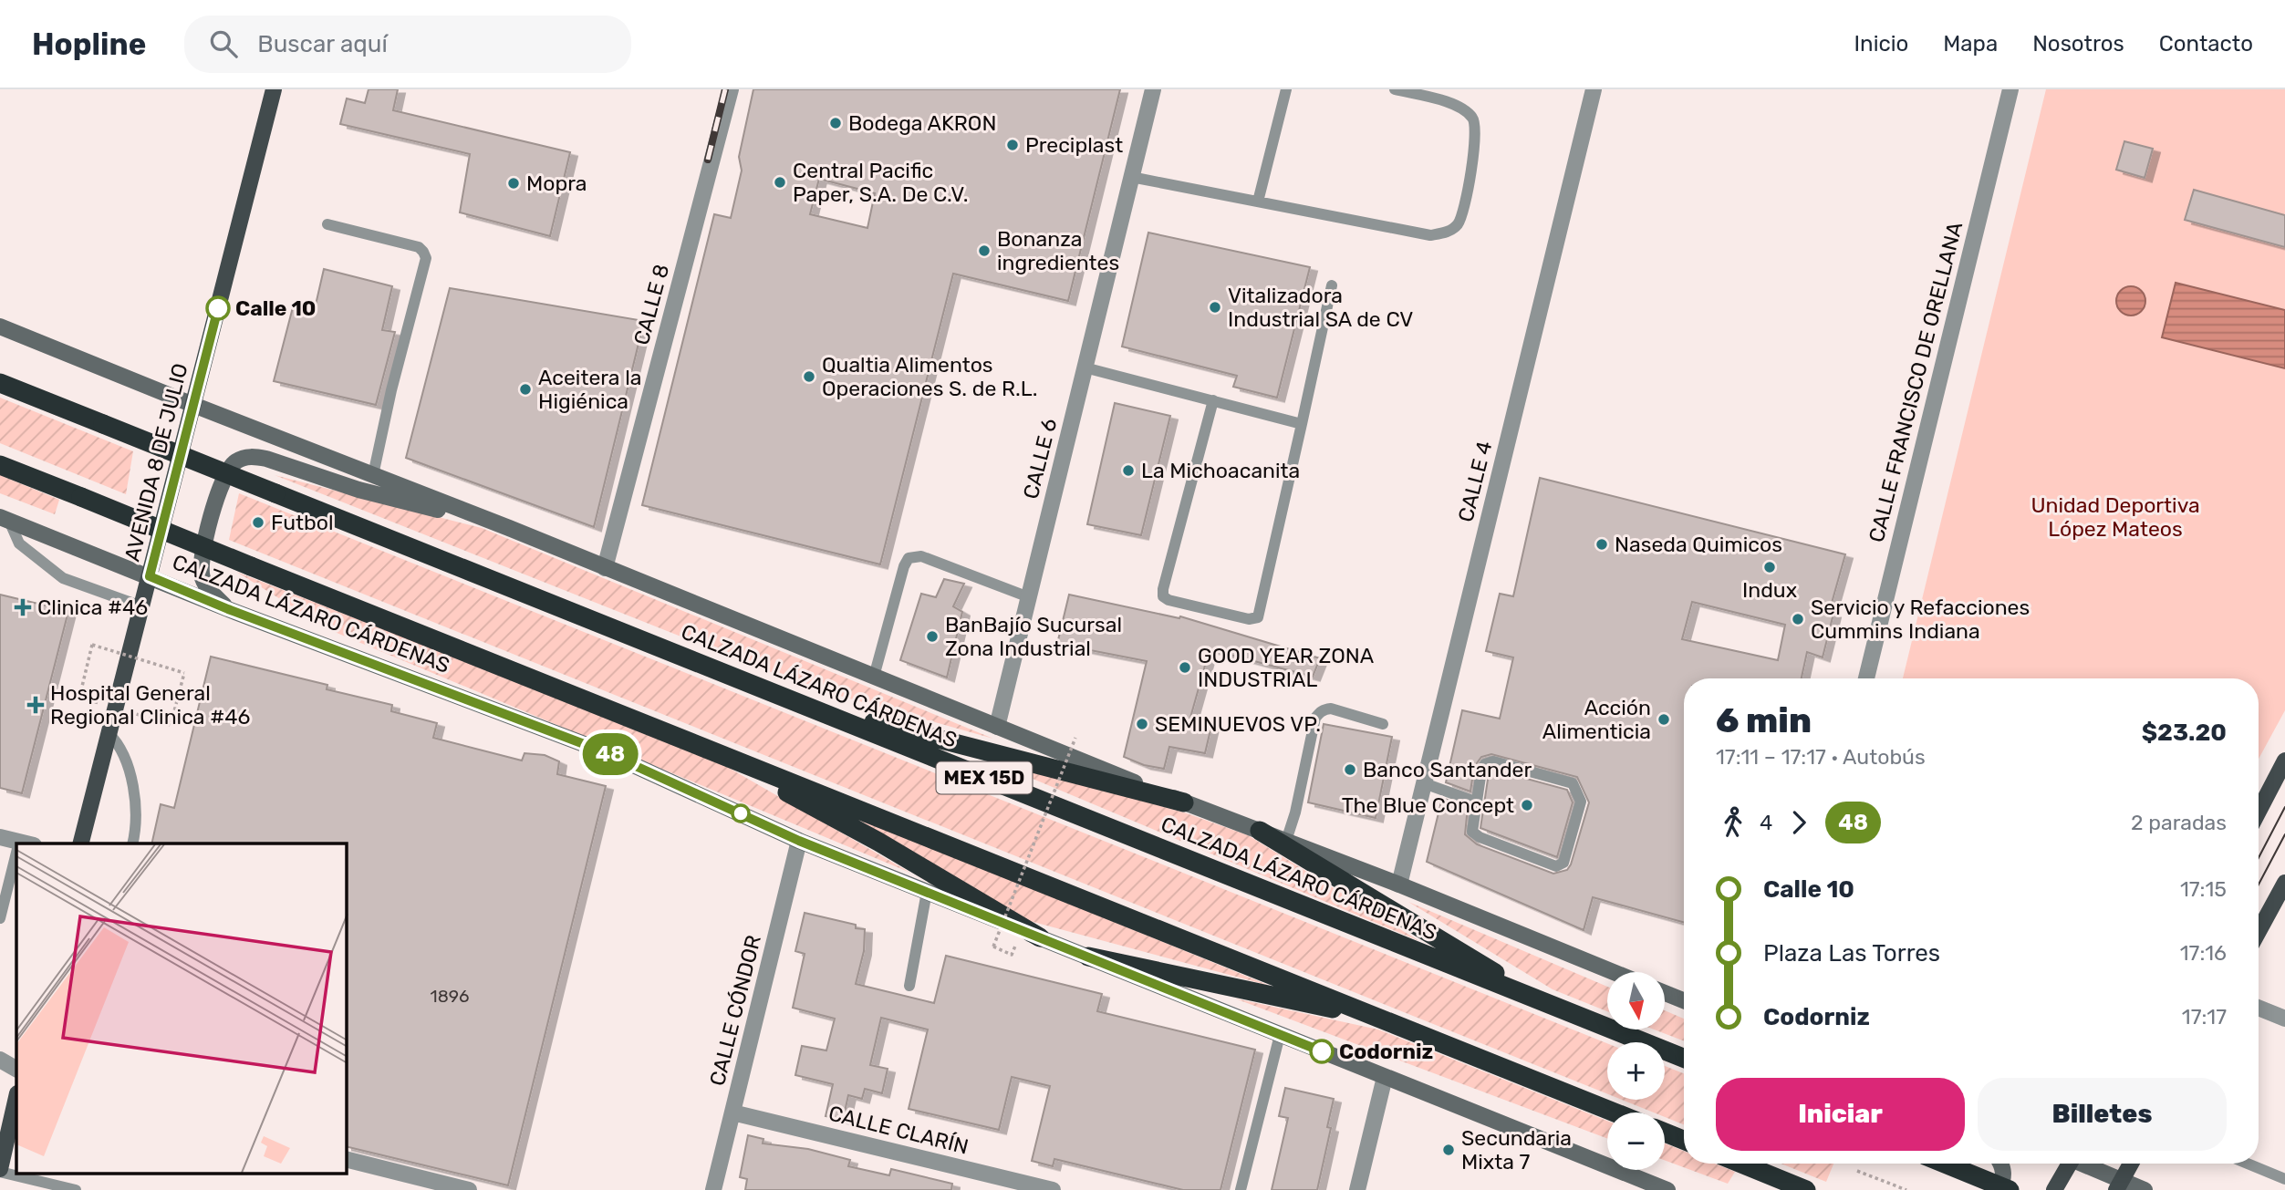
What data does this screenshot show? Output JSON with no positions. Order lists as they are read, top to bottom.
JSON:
{
  "streets": {
    "highway": ["CALZADA LÁZARO CÁRDENAS", "MEX 15D"],
    "main road": ["AVENIDA 8 DE JULIO"],
    "street": [
      "CALLE 8",
      "CALLE FRANCISCO DE ORELLANA",
      "CALLE 6",
      "CALLE 4",
      "CALLE CÓNDOR",
      "CALLE CLARÍN"
    ]
  },
  "crossings": [
    ["CALLE 8", "CALZADA LÁZARO CÁRDENAS"],
    ["CALLE 6", "CALZADA LÁZARO CÁRDENAS"],
    ["AVENIDA 8 DE JULIO", "CALZADA LÁZARO CÁRDENAS"],
    ["CALLE 4", "CALZADA LÁZARO CÁRDENAS"],
    ["CALZADA LÁZARO CÁRDENAS", "CALLE CÓNDOR"],
    ["CALLE CÓNDOR", "CALLE CLARÍN"]
  ],
  "parks": ["Unidad Deportiva López Mateos"],
  "places": {
    "other": [
      "Bodega AKRON",
      "Preciplast",
      "Central Pacific Paper, S.A. De C.V.",
      "Mopra",
      "Bonanza ingredientes",
      "Vitalizadora Industrial SA de CV",
      "Calle 10",
      "Qualtia Alimentos Operaciones S. de R.L.",
      "Aceitera la Higiénica",
      "La Michoacanita",
      "Futbol",
      "Naseda Quimicos",
      "Indux",
      "Servicio y Refacciones Cummins Indiana",
      "BanBajío Sucursal Zona Industrial",
      "GOOD YEAR ZONA INDUSTRIAL",
      "Acción Alimenticia",
      "SEMINUEVOS VP.",
      "Banco Santander",
      "The Blue Concept",
      "Codorniz",
      "Secundaria Mixta 7"
    ],
    "health": ["Clinica #46", "Hospital General Regional Clinica #46"]
  },
  "lines": ["bus line 48"],
  "house_numbers": ["1896"],
  "north": "bottom",
  "page": {
    "header": "Hopline",
    "search": "Buscar aquí",
    "nav": [
      "Inicio",
      "Mapa",
      "Nosotros",
      "Contacto"
    ],
    "on_map": "48",
    "heading": ["6 min", "17:11 – 17:17 · Autobús", "$23.20"],
    "legs": ["4", "48", "2 paradas"],
    "list": [
      {
        "name": "Calle 10",
        "value": "17:15"
      },
      {
        "name": "Plaza Las Torres",
        "value": "17:16"
      },
      {
        "name": "Codorniz",
        "value": "17:17"
      }
    ],
    "map_buttons": ["+", "−"],
    "buttons": ["Iniciar", "Billetes"]
  }
}
